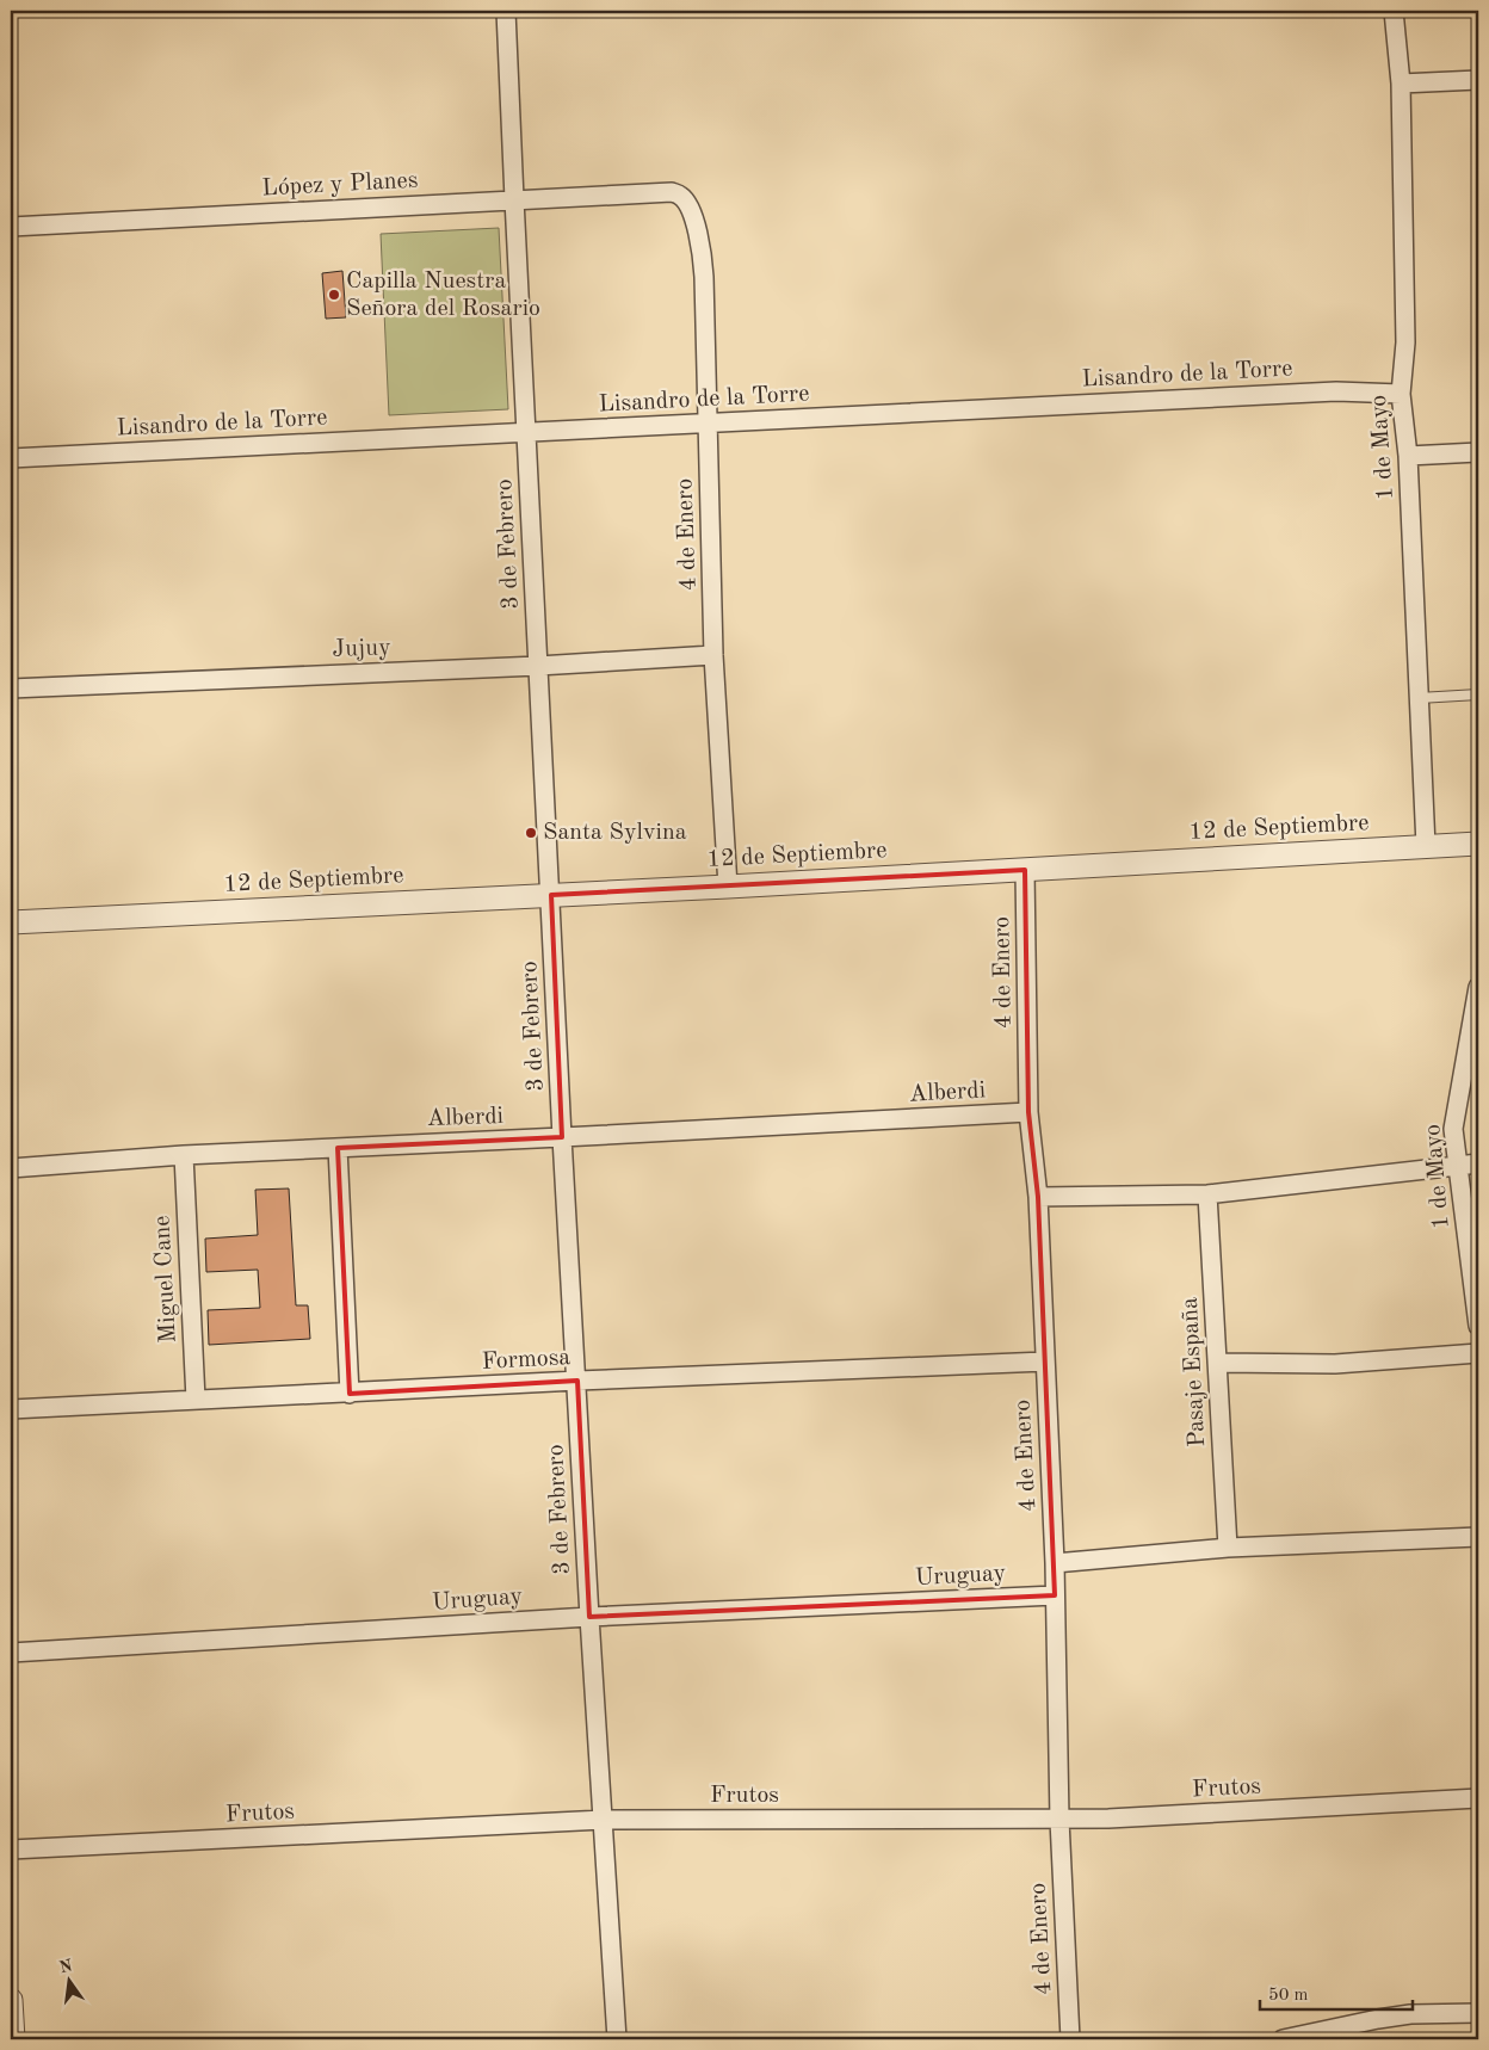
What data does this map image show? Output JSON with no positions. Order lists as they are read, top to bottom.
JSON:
{
  "streets": {
    "street": [
      "López y Planes",
      "Lisandro de la Torre",
      "1 de Mayo",
      "4 de Enero",
      "3 de Febrero",
      "Jujuy",
      "12 de Septiembre",
      "Alberdi",
      "Miguel Cane",
      "Formosa",
      "Pasaje España",
      "Uruguay",
      "Frutos"
    ]
  },
  "crossings": [
    ["López y Planes", "4 de Enero"],
    ["López y Planes", "3 de Febrero"],
    ["Lisandro de la Torre", "1 de Mayo"],
    ["Lisandro de la Torre", "4 de Enero"],
    ["Lisandro de la Torre", "3 de Febrero"],
    ["1 de Mayo", "12 de Septiembre"],
    ["4 de Enero", "Jujuy"],
    ["4 de Enero", "12 de Septiembre"],
    ["4 de Enero", "Alberdi"],
    ["4 de Enero", "Formosa"],
    ["4 de Enero", "Uruguay"],
    ["4 de Enero", "Frutos"],
    ["3 de Febrero", "Jujuy"],
    ["3 de Febrero", "12 de Septiembre"],
    ["3 de Febrero", "Alberdi"],
    ["3 de Febrero", "Formosa"],
    ["3 de Febrero", "Uruguay"],
    ["3 de Febrero", "Frutos"],
    ["Alberdi", "Miguel Cane"],
    ["Miguel Cane", "Formosa"]
  ],
  "places": ["Capilla Nuestra Señora del Rosario", "Santa Sylvina"],
  "scale_bar": "50 m",
  "north": "top"
}
